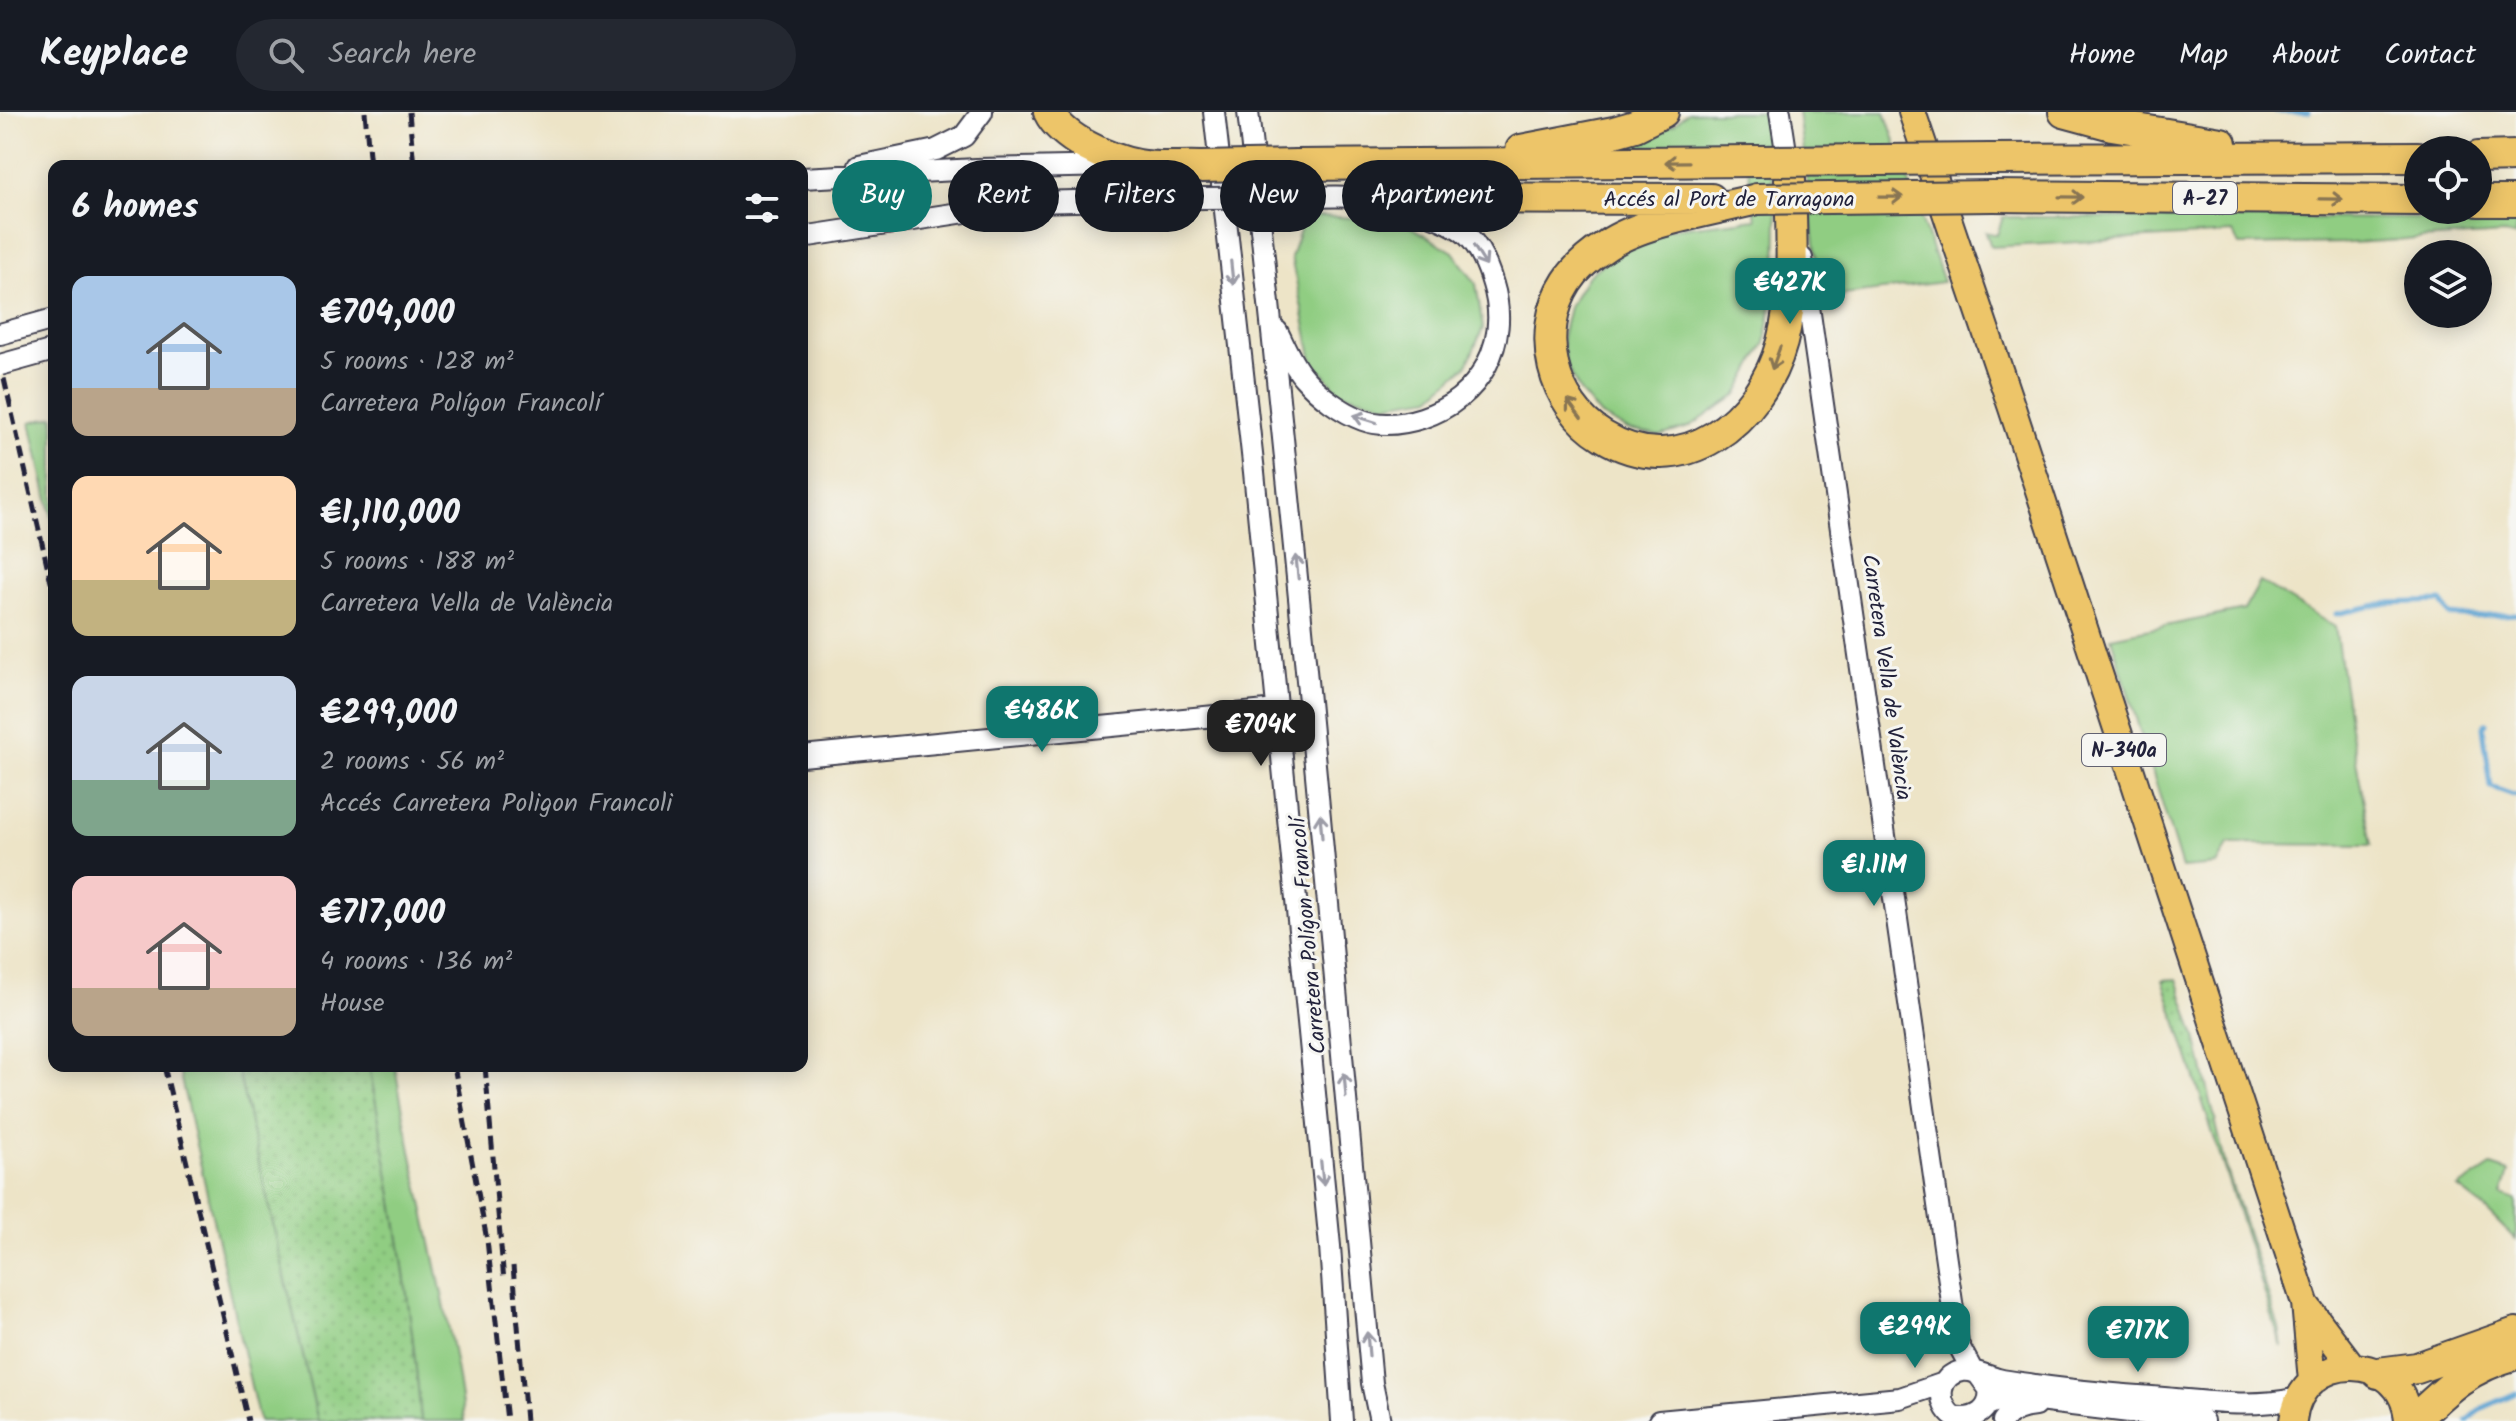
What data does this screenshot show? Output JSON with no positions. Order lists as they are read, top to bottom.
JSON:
{
  "streets": {
    "highway": ["Accés al Port de Tarragona", "A-27"],
    "main road": ["N-340a"],
    "street": ["Carretera Vella de València", "Carretera Polígon Francolí"]
  },
  "page": {
    "header": "Keyplace",
    "search": "Search here",
    "nav": [
      "Home",
      "Map",
      "About",
      "Contact"
    ],
    "chip": [
      "Buy",
      "Rent",
      "Filters",
      "New",
      "Apartment"
    ],
    "heading": "6 homes",
    "list": [
      {
        "name": "€704,000",
        "note": "5 rooms · 128 m² · Carretera Polígon Francolí"
      },
      {
        "name": "€1,110,000",
        "note": "5 rooms · 188 m² · Carretera Vella de València"
      },
      {
        "name": "€299,000",
        "note": "2 rooms · 56 m² · Accés Carretera Poligon Francoli"
      },
      {
        "name": "€717,000",
        "note": "4 rooms · 136 m² · House"
      }
    ],
    "price": [
      "€427K",
      "€486K",
      "€704K",
      "€1.11M",
      "€299K",
      "€717K"
    ]
  }
}
